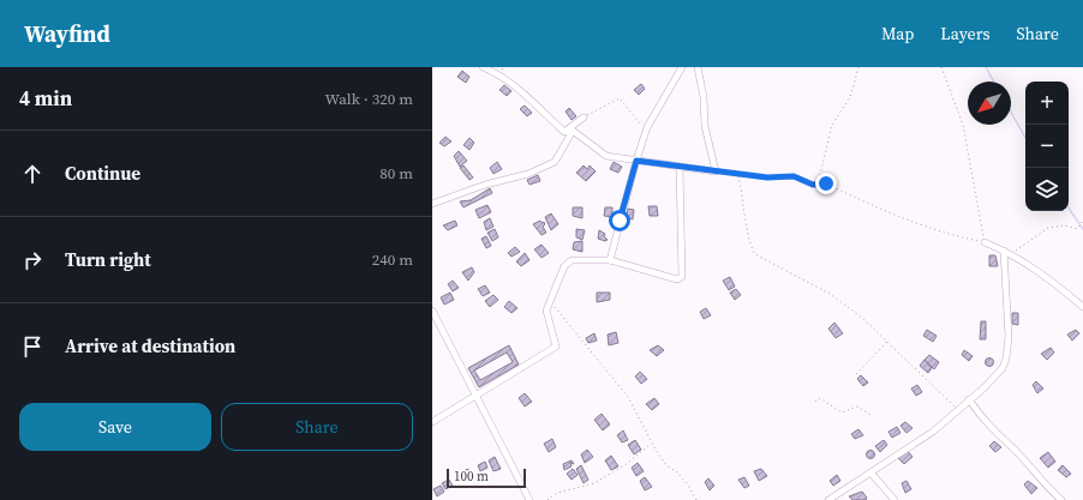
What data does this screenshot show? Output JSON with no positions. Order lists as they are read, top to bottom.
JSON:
{
  "scale_bar": "100 m",
  "north": "bottom left",
  "page": {
    "header": "Wayfind",
    "nav": ["Map", "Layers", "Share"],
    "heading": ["4 min", "Walk · 320 m"],
    "map_buttons": ["+", "−"],
    "list": [
      ["Continue", "80 m"],
      ["Turn right", "240 m"],
      "Arrive at destination"
    ],
    "buttons": ["Save", "Share"],
    "scale": "100 m"
  }
}
